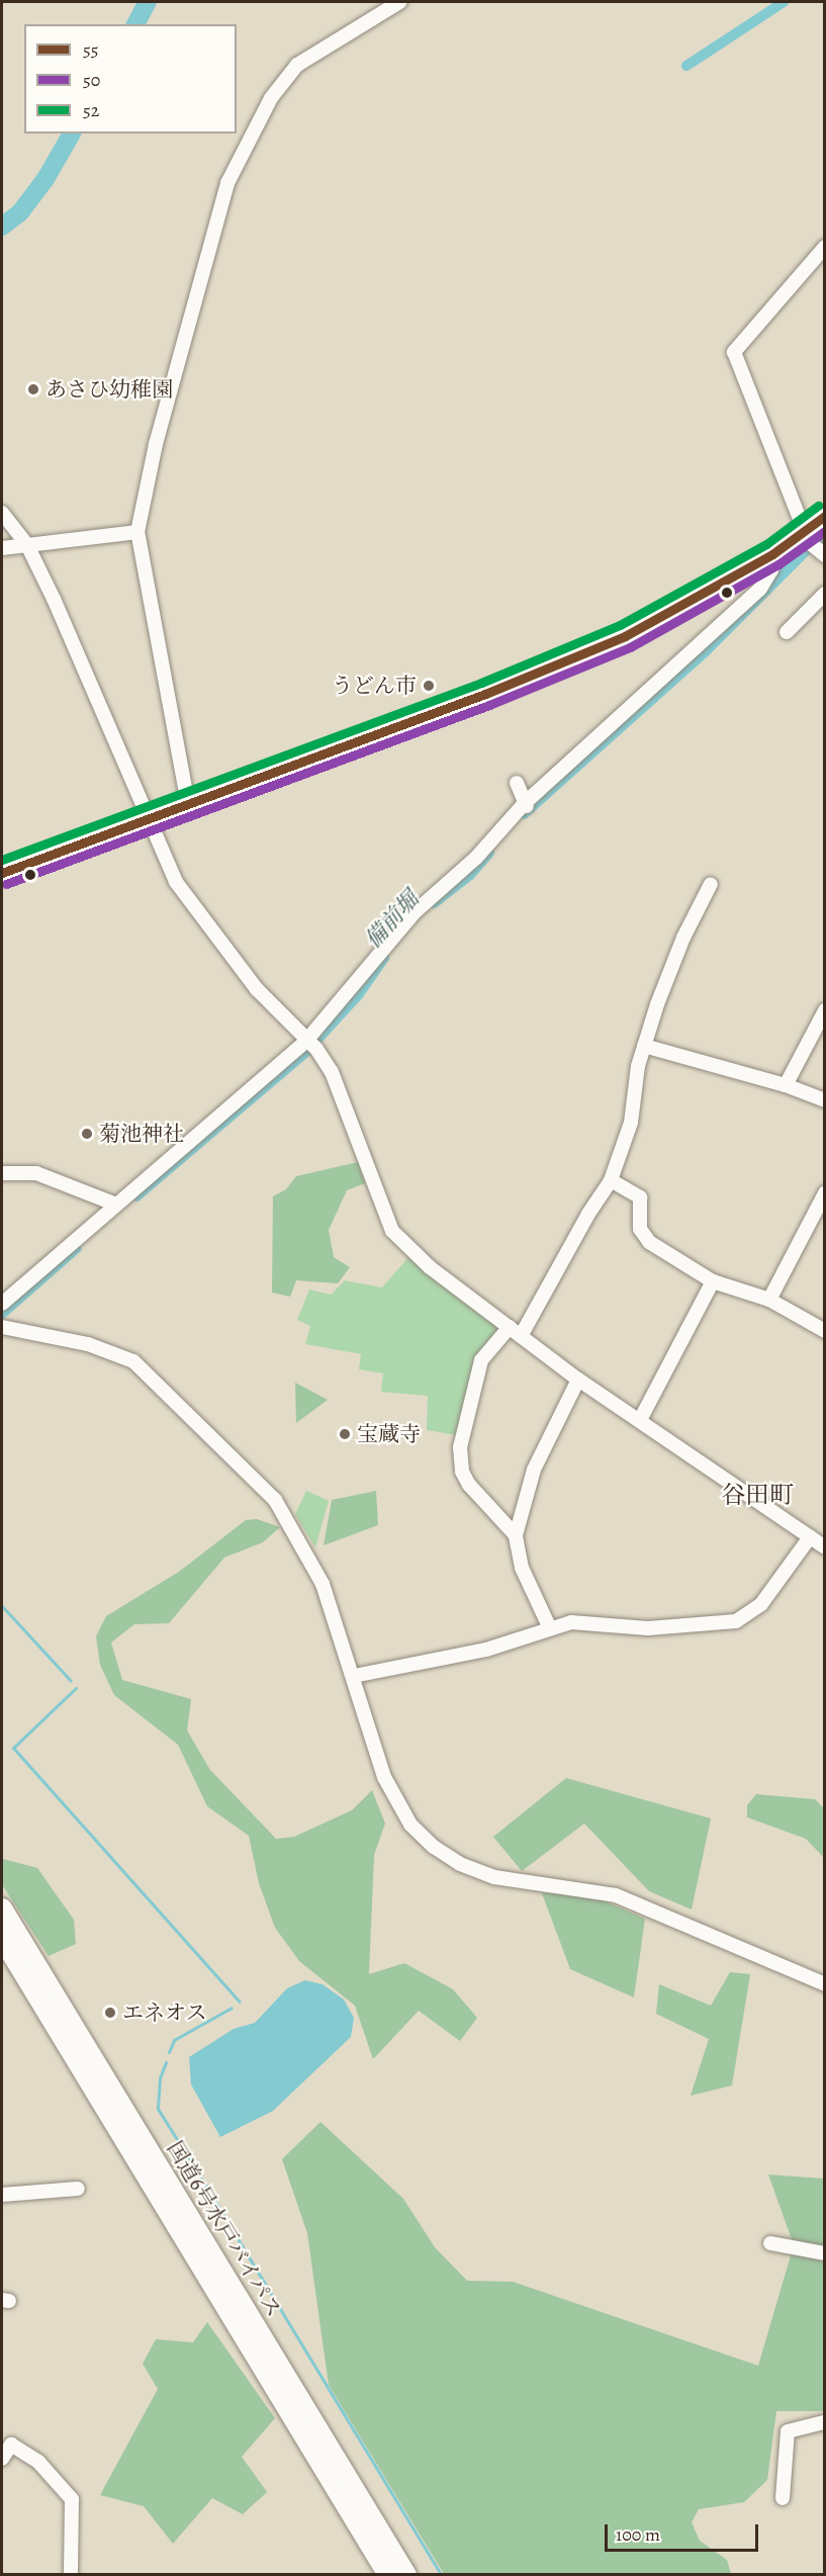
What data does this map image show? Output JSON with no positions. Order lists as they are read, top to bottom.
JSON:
{
  "streets": {
    "highway": ["国道6号水戸バイパス"]
  },
  "districts": ["谷田町"],
  "water": ["備前堀"],
  "places": [
    "あさひ幼稚園",
    "うどん市",
    "菊池神社",
    "宝蔵寺",
    "エネオス"
  ],
  "lines": ["transit line 52", "transit line 55", "transit line 50"],
  "legend": ["55", "50", "52"],
  "scale_bar": "100 m"
}
